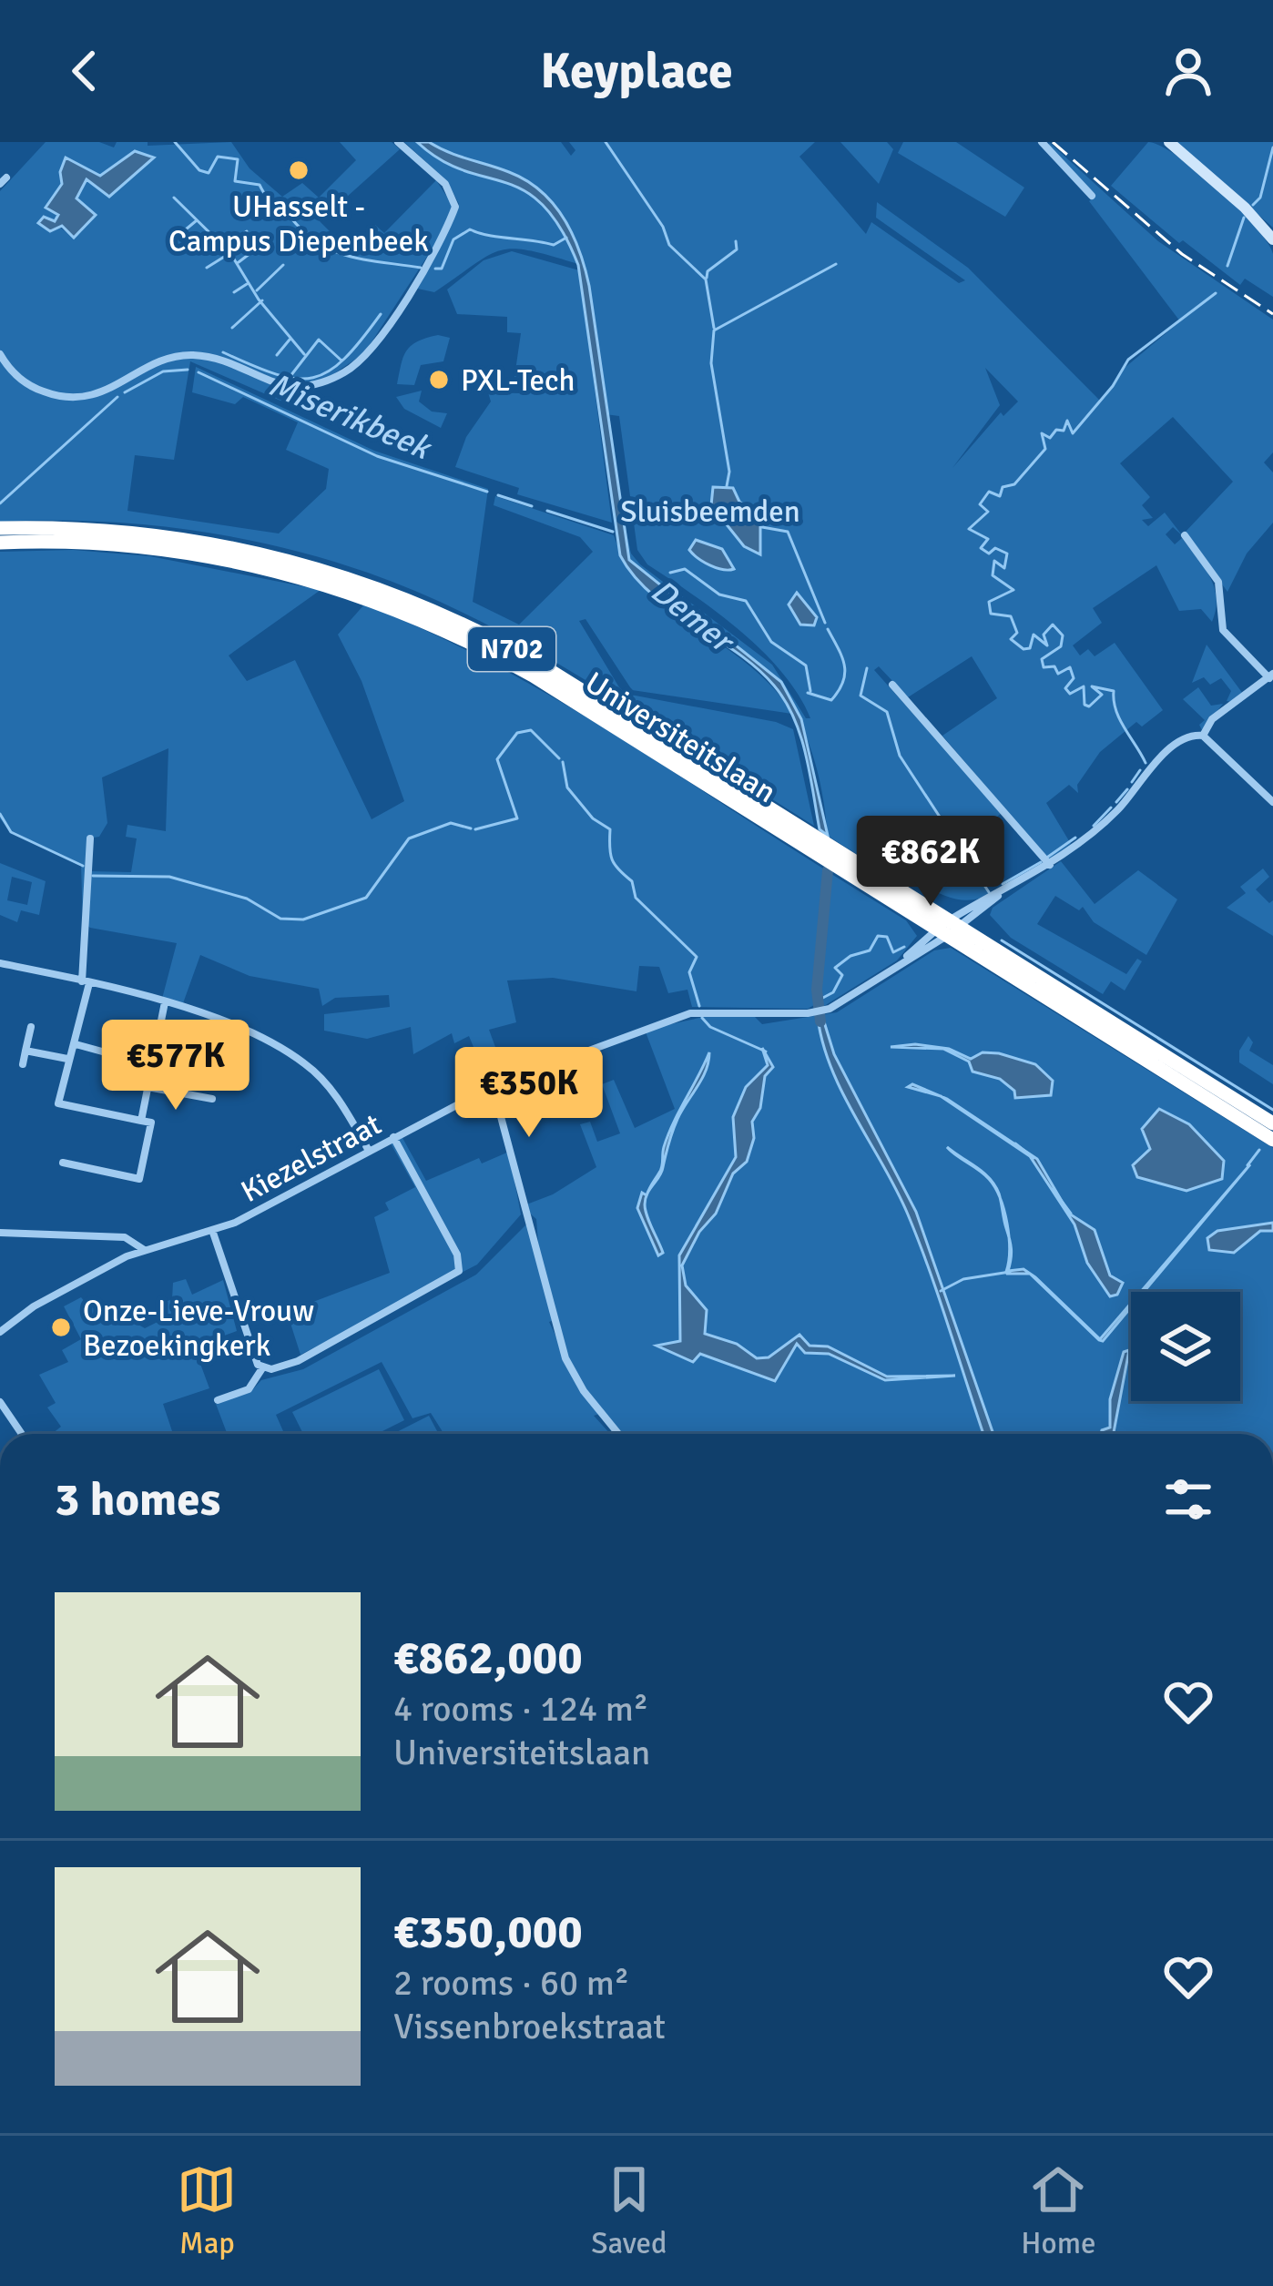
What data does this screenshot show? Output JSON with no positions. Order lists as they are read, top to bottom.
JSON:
{
  "streets": {
    "highway": ["N702", "Universiteitslaan"],
    "street": ["Kiezelstraat"]
  },
  "crossings": [
    ["Universiteitslaan", "Kiezelstraat"]
  ],
  "water": ["Miserikbeek", "Demer"],
  "parks": ["Sluisbeemden"],
  "places": ["UHasselt - Campus Diepenbeek", "PXL-Tech", "Onze-Lieve-Vrouw Bezoekingkerk"],
  "page": {
    "header": "Keyplace",
    "price": ["€862K", "€577K", "€350K"],
    "heading": "3 homes",
    "list": [
      {
        "name": "€862,000",
        "note": "4 rooms · 124 m² · Universiteitslaan"
      },
      {
        "name": "€350,000",
        "note": "2 rooms · 60 m² · Vissenbroekstraat"
      }
    ],
    "tabs": ["Map", "Saved", "Home"]
  }
}
